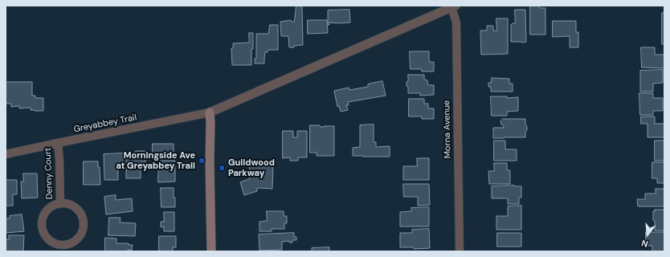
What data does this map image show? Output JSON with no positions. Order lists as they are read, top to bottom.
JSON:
{
  "streets": {
    "street": ["Greyabbey Trail", "Morna Avenue", "Denny Court"]
  },
  "crossings": [
    ["Greyabbey Trail", "Denny Court"]
  ],
  "places": ["Morningside Ave at Greyabbey Trail", "Guildwood Parkway"],
  "north": "bottom"
}
